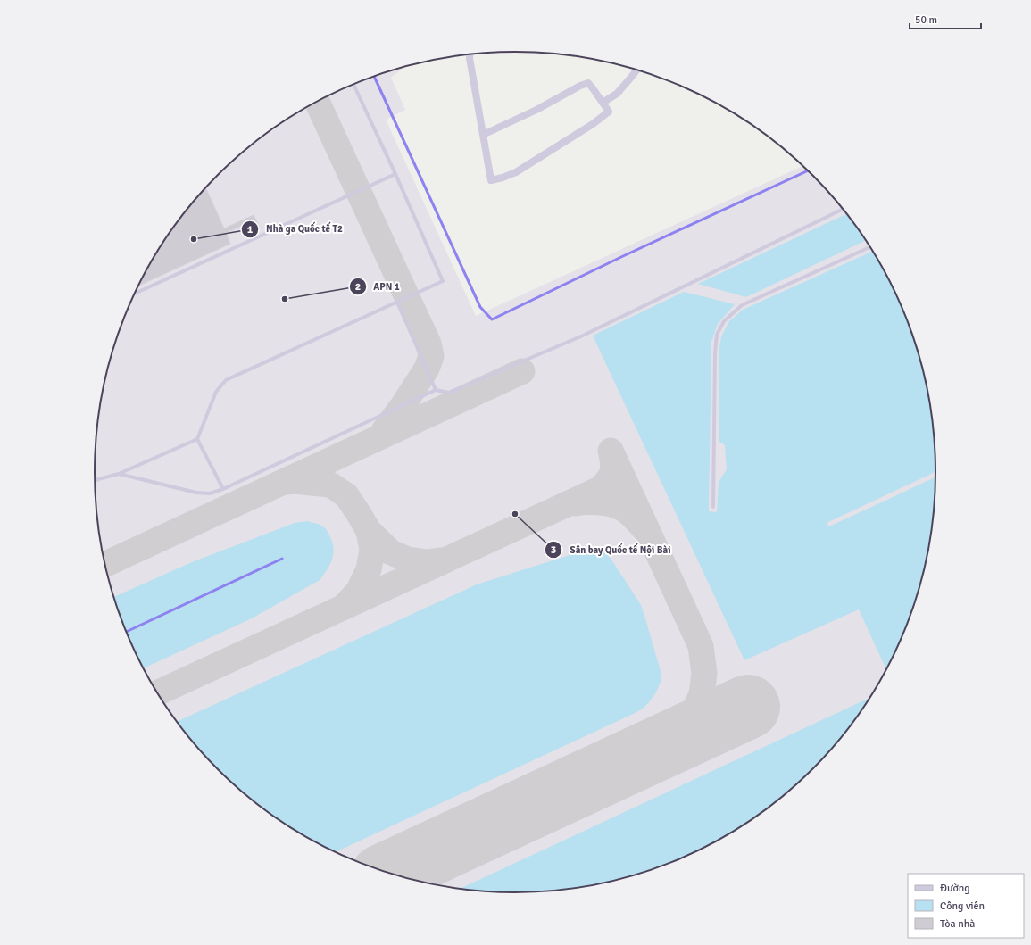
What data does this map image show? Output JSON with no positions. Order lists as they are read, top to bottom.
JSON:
{
  "places": ["Nhà ga Quốc tế T2", "APN 1", "Sân bay Quốc tế Nội Bài"],
  "legend": ["Đường", "Công viên", "Tòa nhà"],
  "scale_bar": "50 m"
}
